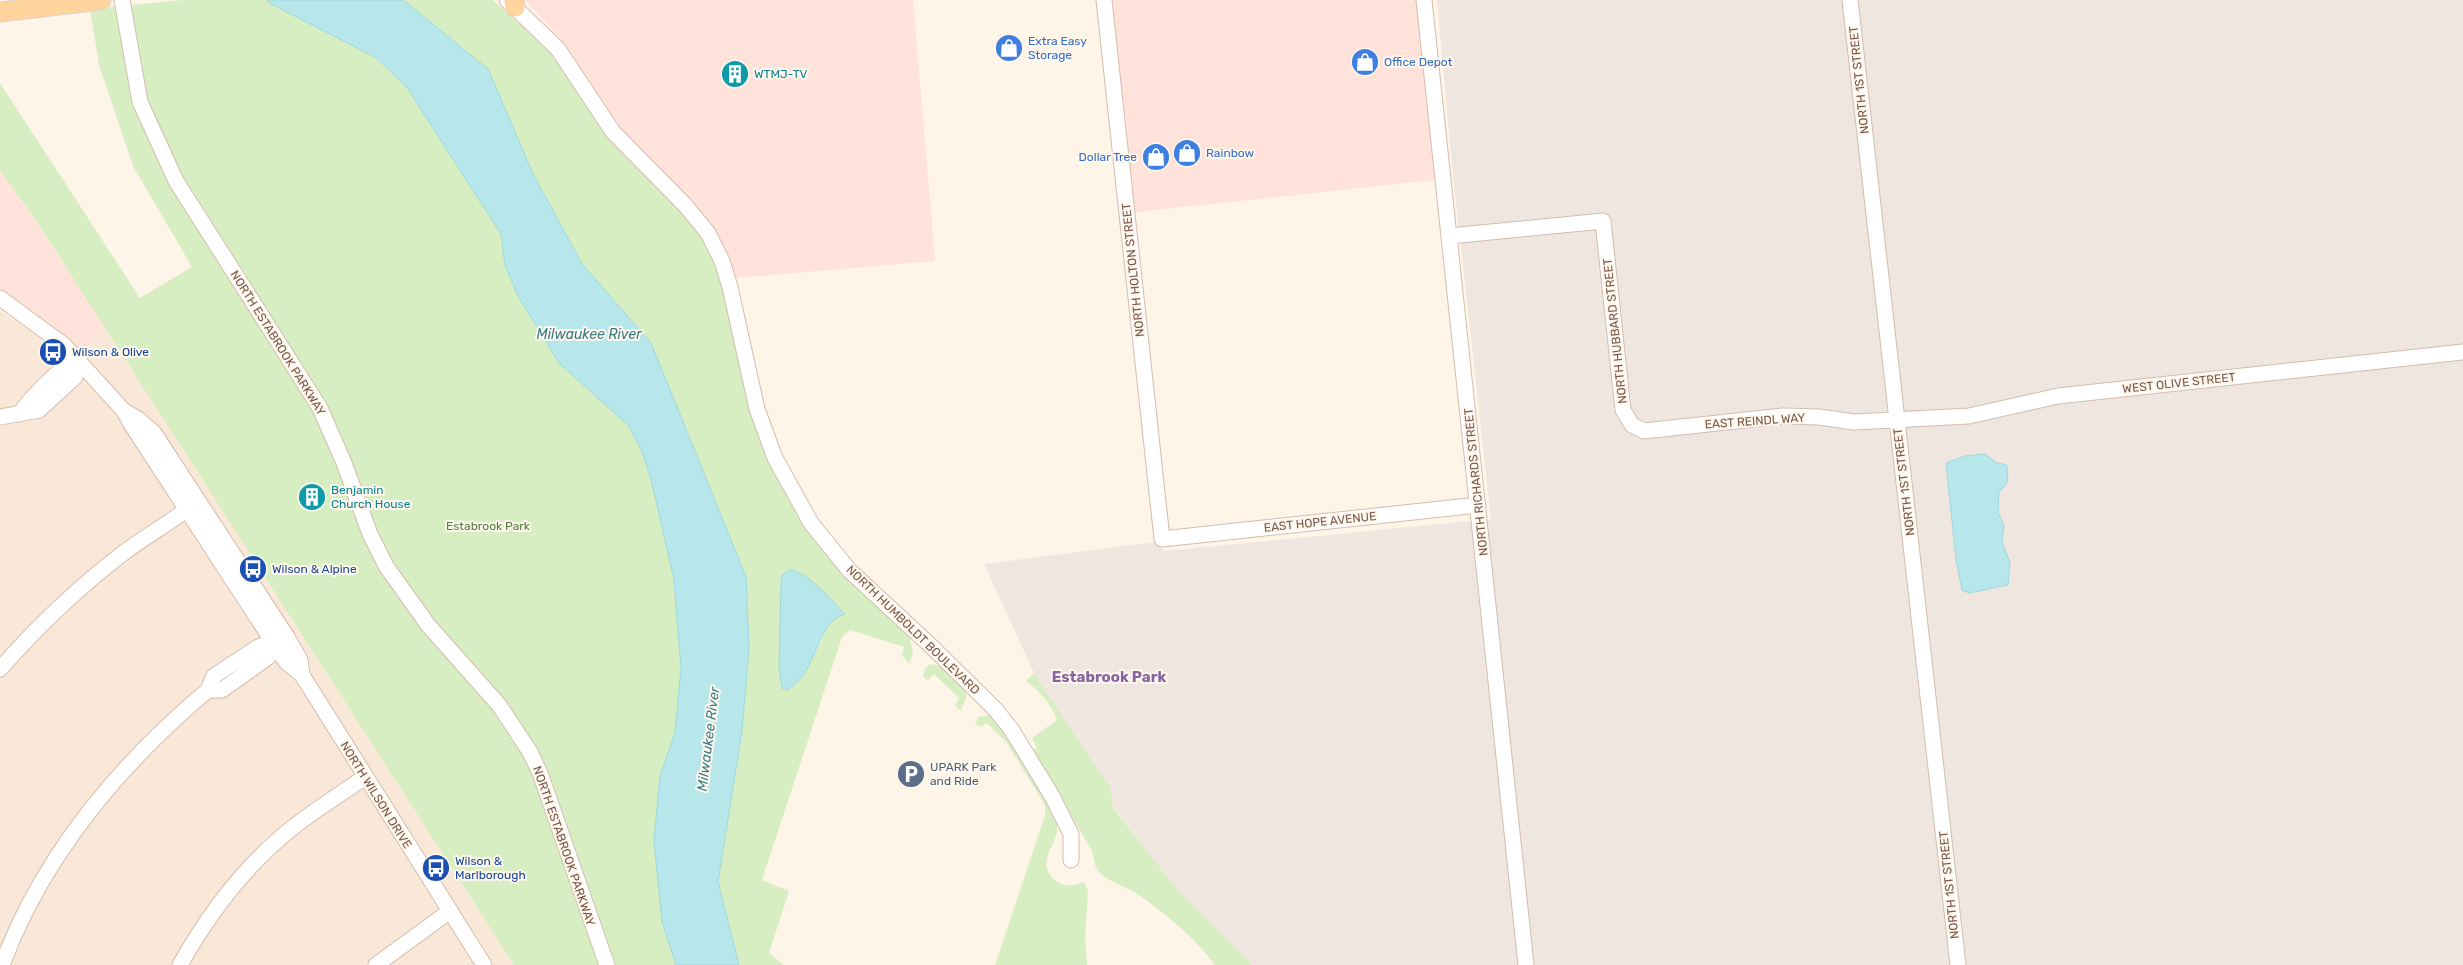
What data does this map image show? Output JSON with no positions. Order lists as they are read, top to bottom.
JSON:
{
  "streets": {
    "street": [
      "NORTH 1ST STREET",
      "NORTH HOLTON STREET",
      "NORTH HUBBARD STREET",
      "NORTH ESTABROOK PARKWAY",
      "WEST OLIVE STREET",
      "EAST REINDL WAY",
      "NORTH RICHARDS STREET",
      "EAST HOPE AVENUE",
      "NORTH HUMBOLDT BOULEVARD",
      "NORTH WILSON DRIVE"
    ]
  },
  "crossings": [
    ["NORTH 1ST STREET", "WEST OLIVE STREET"],
    ["NORTH 1ST STREET", "EAST REINDL WAY"],
    ["NORTH HOLTON STREET", "EAST HOPE AVENUE"],
    ["NORTH HUBBARD STREET", "EAST REINDL WAY"],
    ["NORTH HUBBARD STREET", "NORTH RICHARDS STREET"],
    ["WEST OLIVE STREET", "EAST REINDL WAY"],
    ["NORTH RICHARDS STREET", "EAST HOPE AVENUE"]
  ],
  "districts": ["Estabrook Park"],
  "water": ["Milwaukee River"],
  "parks": ["Estabrook Park"],
  "places": {
    "shop": [
      "Extra Easy Storage",
      "Office Depot",
      "Rainbow",
      "Dollar Tree"
    ],
    "building": ["WTMJ-TV", "Benjamin Church House"],
    "bus stop": ["Wilson & Olive", "Wilson & Alpine", "Wilson & Marlborough"],
    "parking": ["UPARK Park and Ride"]
  }
}
